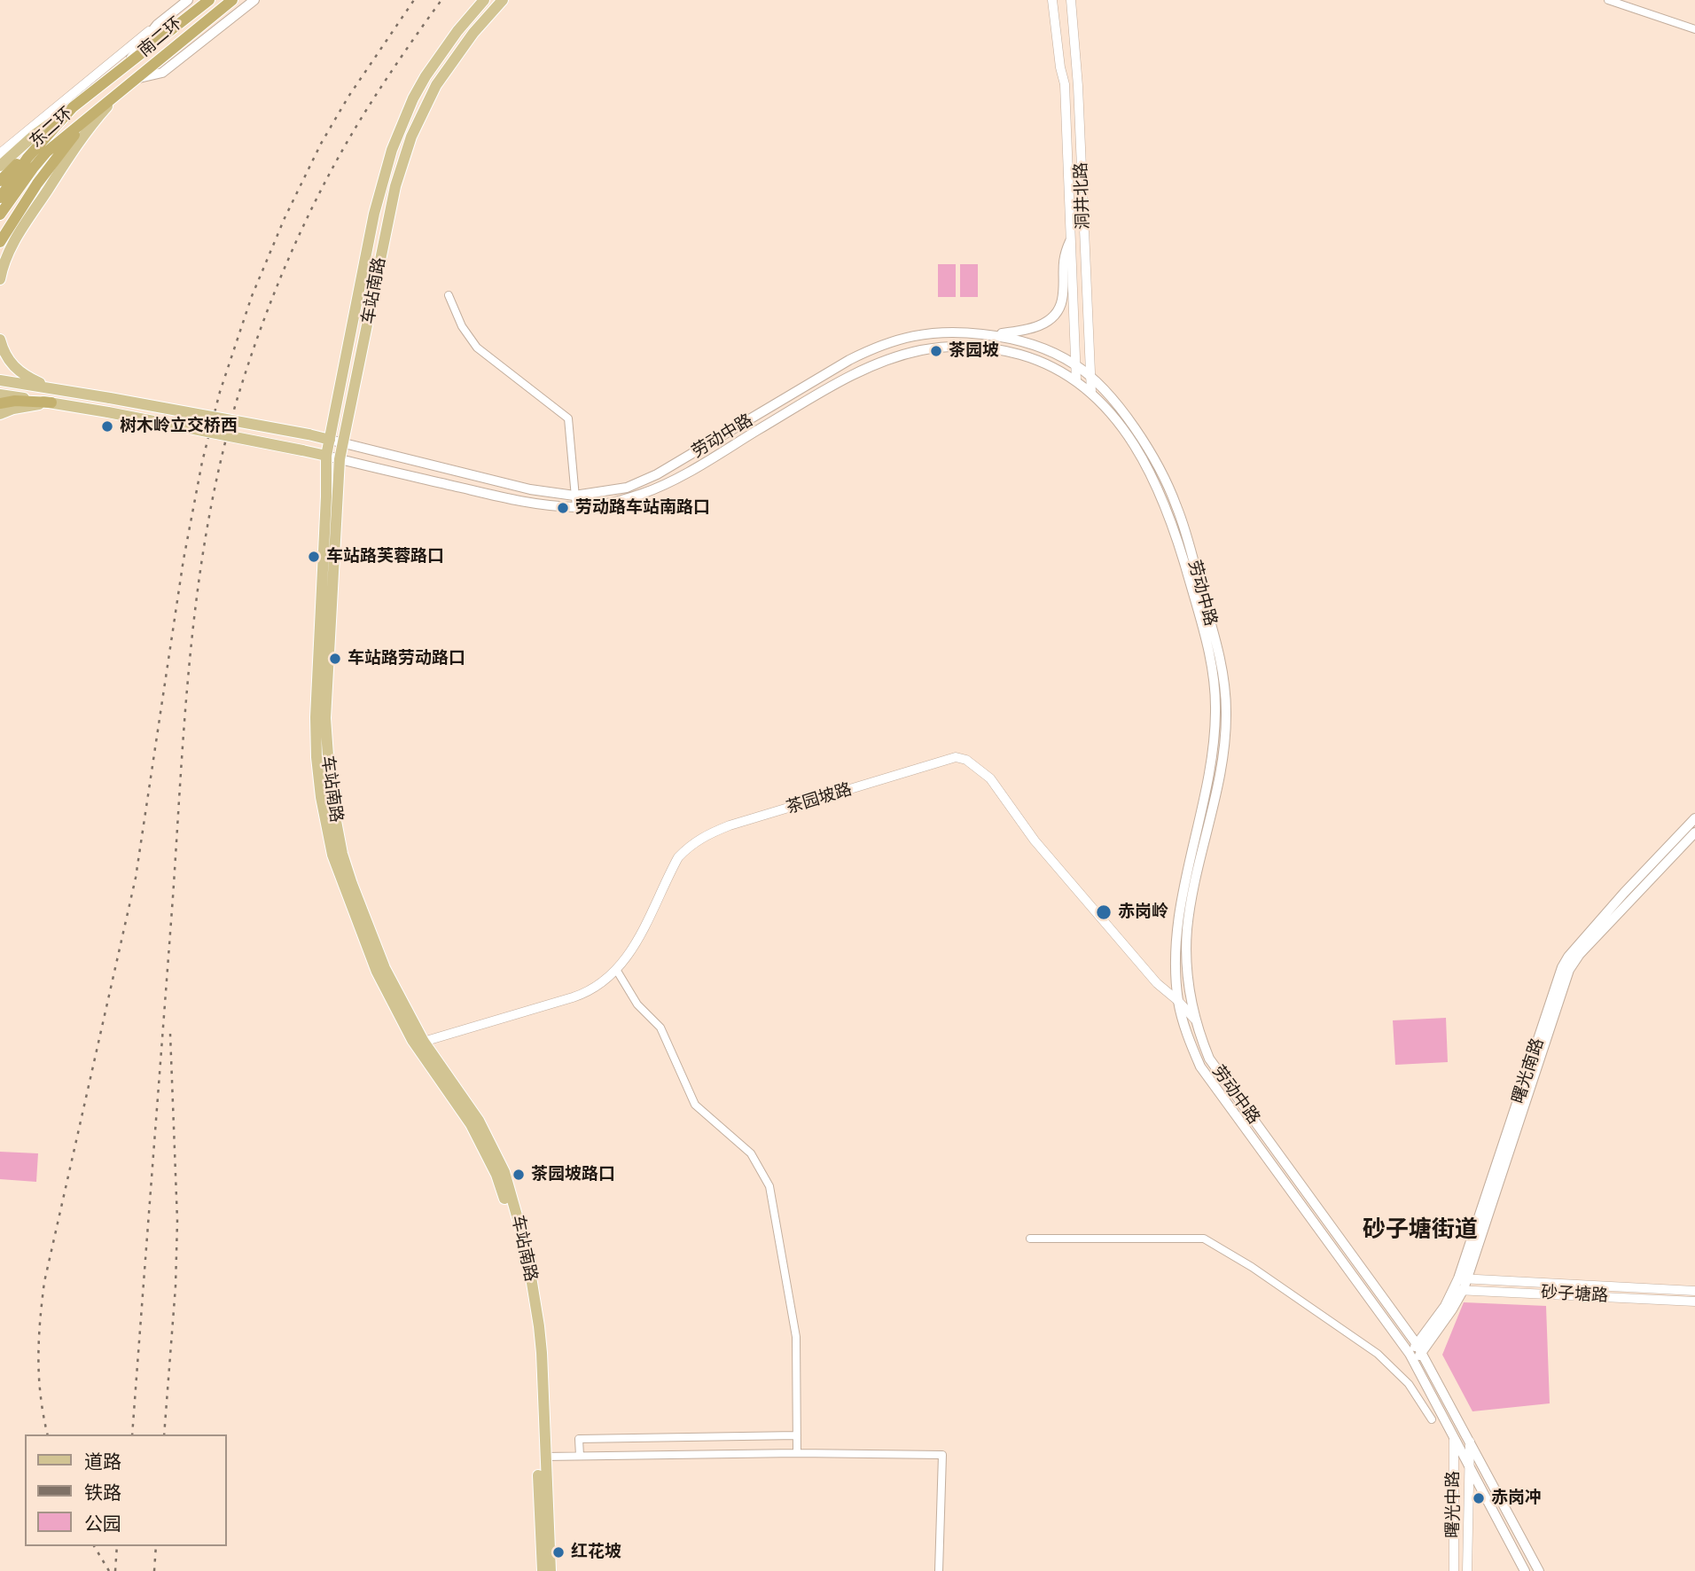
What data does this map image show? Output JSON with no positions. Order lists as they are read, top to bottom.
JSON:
{
  "streets": {
    "highway": ["南二环", "东二环"],
    "main road": ["车站南路", "劳动中路", "曙光南路"],
    "street": [
      "洞井北路",
      "茶园坡路",
      "砂子塘路",
      "曙光中路"
    ]
  },
  "crossings": [
    ["南二环", "东二环"],
    ["洞井北路", "劳动中路"],
    ["车站南路", "劳动中路"],
    ["车站南路", "茶园坡路"],
    ["劳动中路", "茶园坡路"],
    ["劳动中路", "曙光南路"],
    ["劳动中路", "曙光中路"],
    ["曙光南路", "砂子塘路"]
  ],
  "districts": ["砂子塘街道"],
  "places": [
    "茶园坡",
    "树木岭立交桥西",
    "劳动路车站南路口",
    "车站路芙蓉路口",
    "车站路劳动路口",
    "赤岗岭",
    "茶园坡路口",
    "赤岗冲",
    "红花坡"
  ],
  "legend": ["道路", "铁路", "公园"]
}
